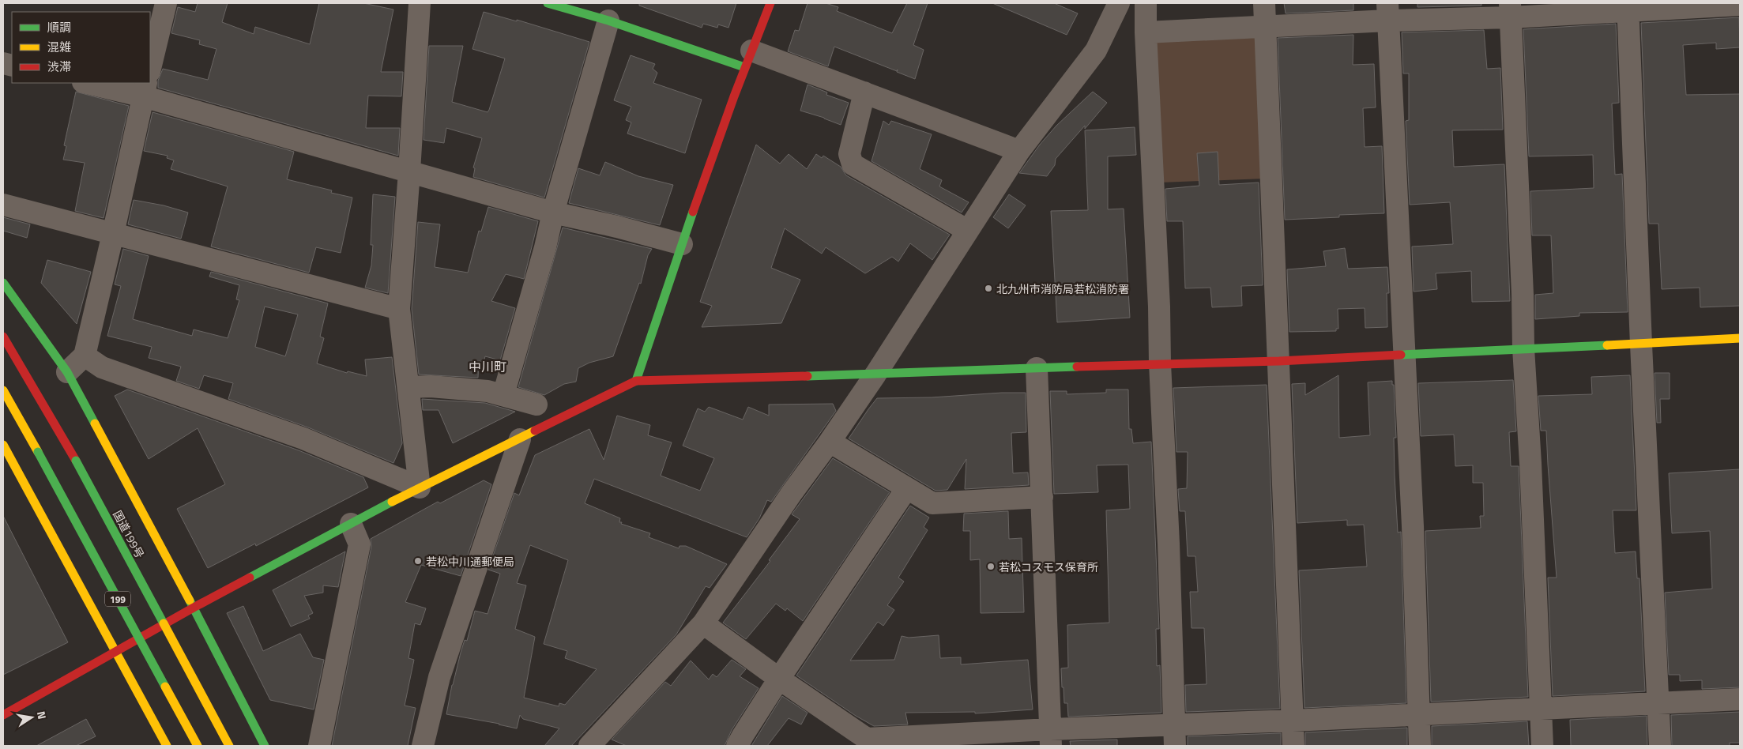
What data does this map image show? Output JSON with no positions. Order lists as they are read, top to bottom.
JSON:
{
  "streets": {
    "main road": ["国道199号", "199"]
  },
  "districts": ["中川町"],
  "places": ["北九州市消防局若松消防署", "若松中川通郵便局", "若松コスモス保育所"],
  "legend": ["順調", "混雑", "渋滞"],
  "north": "right"
}
